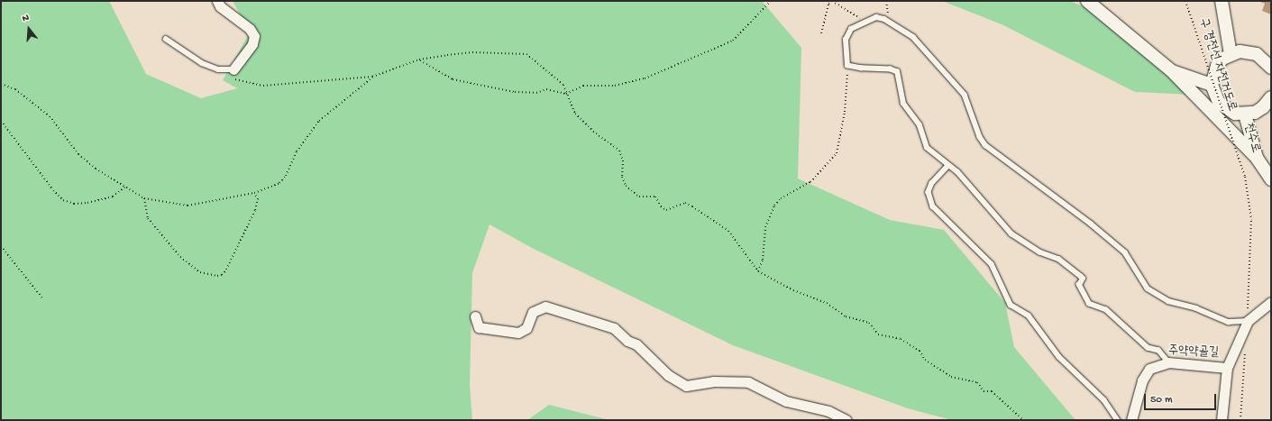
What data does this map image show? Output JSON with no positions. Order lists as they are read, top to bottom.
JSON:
{
  "streets": {
    "street": ["천수로", "주약약골길"],
    "path": ["구 경전선 자전거도로"]
  },
  "scale_bar": "50 m",
  "north": "top"
}
